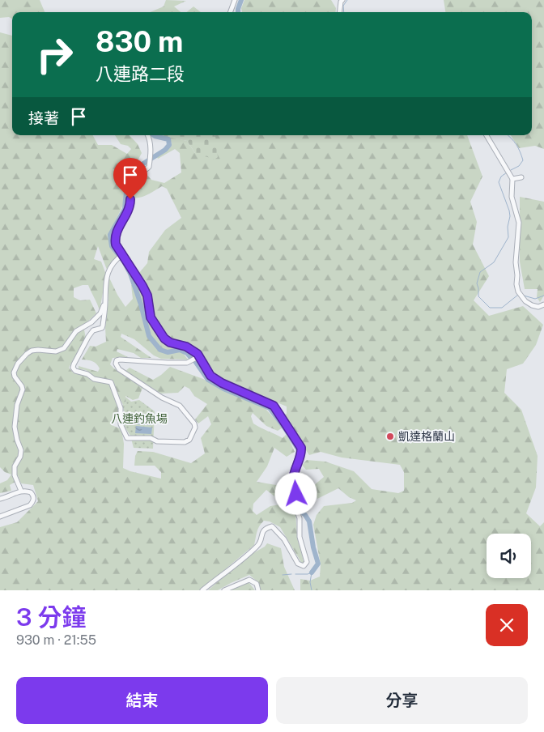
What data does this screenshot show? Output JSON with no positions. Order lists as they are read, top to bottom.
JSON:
{
  "parks": ["八連釣魚場"],
  "places": ["凱達格蘭山"],
  "page": {
    "turn": ["830 m", "八連路二段"],
    "then": "接著",
    "heading": ["3 分鐘", "930 m · 21:55"],
    "buttons": ["結束", "分享"]
  }
}
